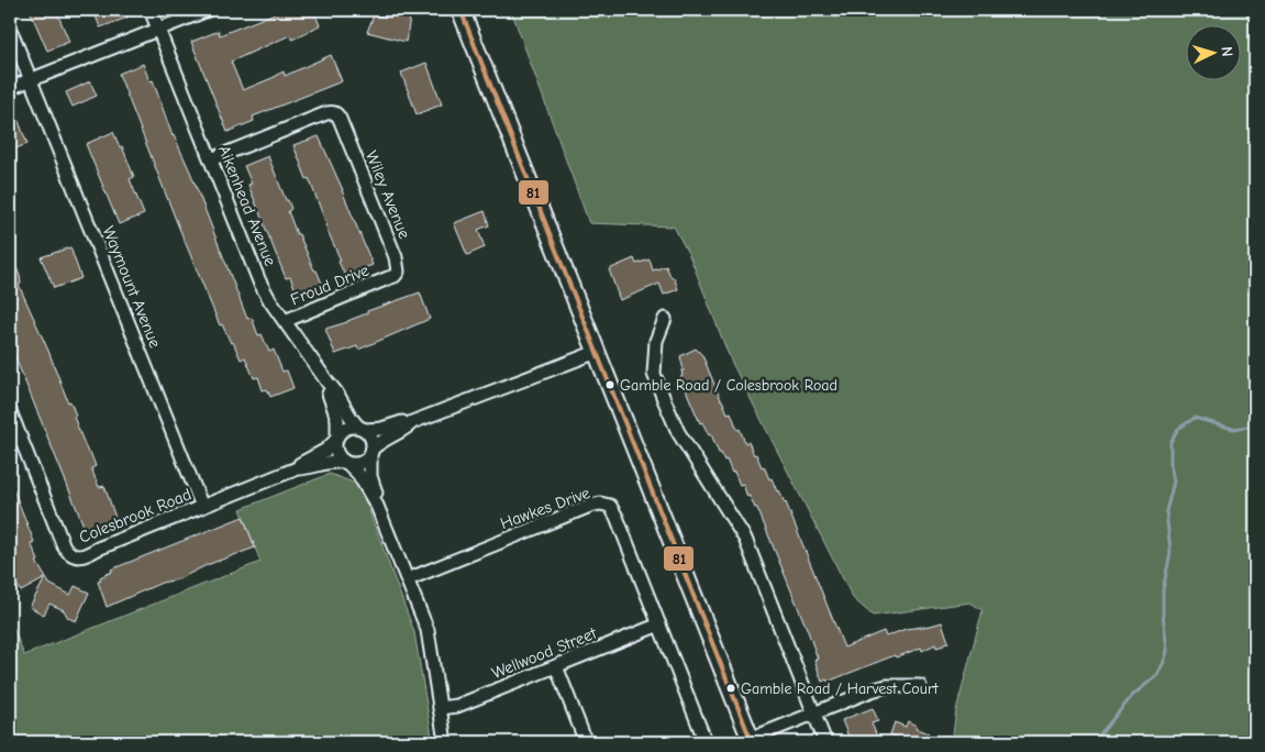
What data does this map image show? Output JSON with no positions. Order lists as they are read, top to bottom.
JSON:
{
  "streets": {
    "street": [
      "Wiley Avenue",
      "Aikenhead Avenue",
      "Froud Drive",
      "Waymount Avenue",
      "Hawkes Drive",
      "Colesbrook Road",
      "Wellwood Street"
    ]
  },
  "crossings": [
    ["Wiley Avenue", "Aikenhead Avenue"],
    ["Wiley Avenue", "Froud Drive"],
    ["Aikenhead Avenue", "Froud Drive"],
    ["Aikenhead Avenue", "Colesbrook Road"],
    ["Waymount Avenue", "Colesbrook Road"],
    ["Hawkes Drive", "Wellwood Street"]
  ],
  "places": ["Gamble Road / Colesbrook Road", "Gamble Road / Harvest Court"],
  "lines": ["transit line 81"],
  "north": "right"
}
